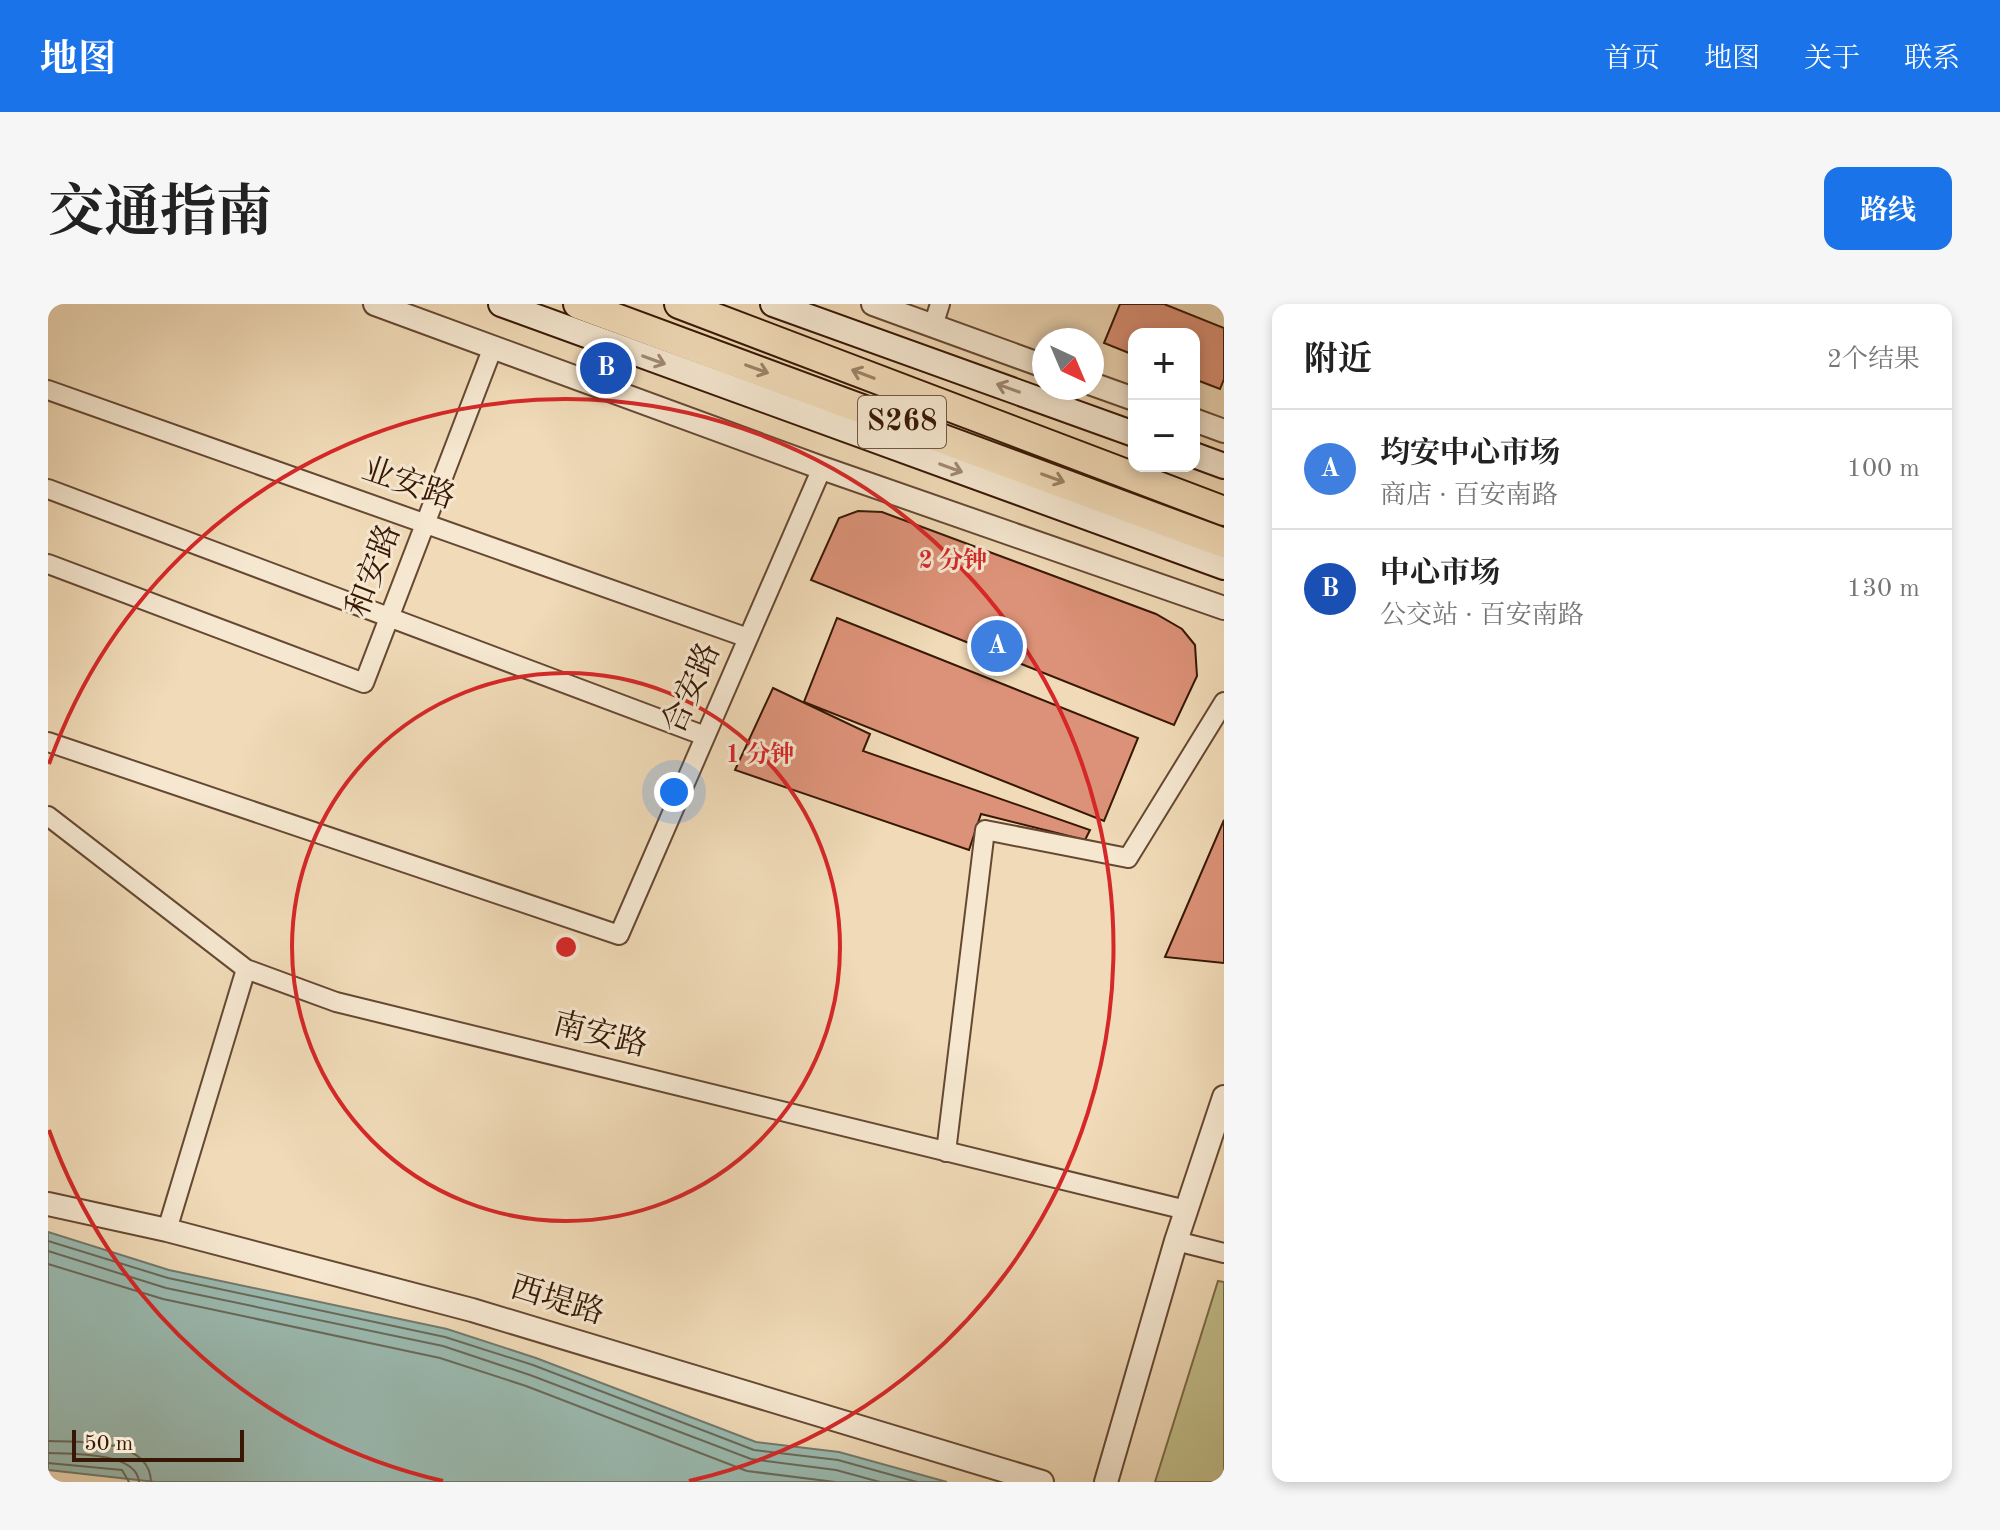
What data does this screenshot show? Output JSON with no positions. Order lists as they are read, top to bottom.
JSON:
{
  "streets": {
    "main road": ["S268"],
    "street": [
      "业安路",
      "和安路",
      "合安路",
      "南安路",
      "西堤路"
    ]
  },
  "crossings": [
    ["业安路", "和安路"],
    ["业安路", "合安路"]
  ],
  "scale_bar": "50 m",
  "north": "bottom right",
  "page": {
    "header": "地图",
    "nav": [
      "首页",
      "地图",
      "关于",
      "联系"
    ],
    "title": "交通指南",
    "buttons": "路线",
    "heading": ["附近", "2个结果"],
    "map_buttons": ["+", "−"],
    "pins": ["B", "A"],
    "list": [
      {
        "mark": "A",
        "name": "均安中心市场",
        "note": "商店 · 百安南路",
        "value": "100 m"
      },
      {
        "mark": "B",
        "name": "中心市场",
        "note": "公交站 · 百安南路",
        "value": "130 m"
      }
    ],
    "scale": "50 m"
  },
  "rings": ["2 分钟", "1 分钟"]
}
